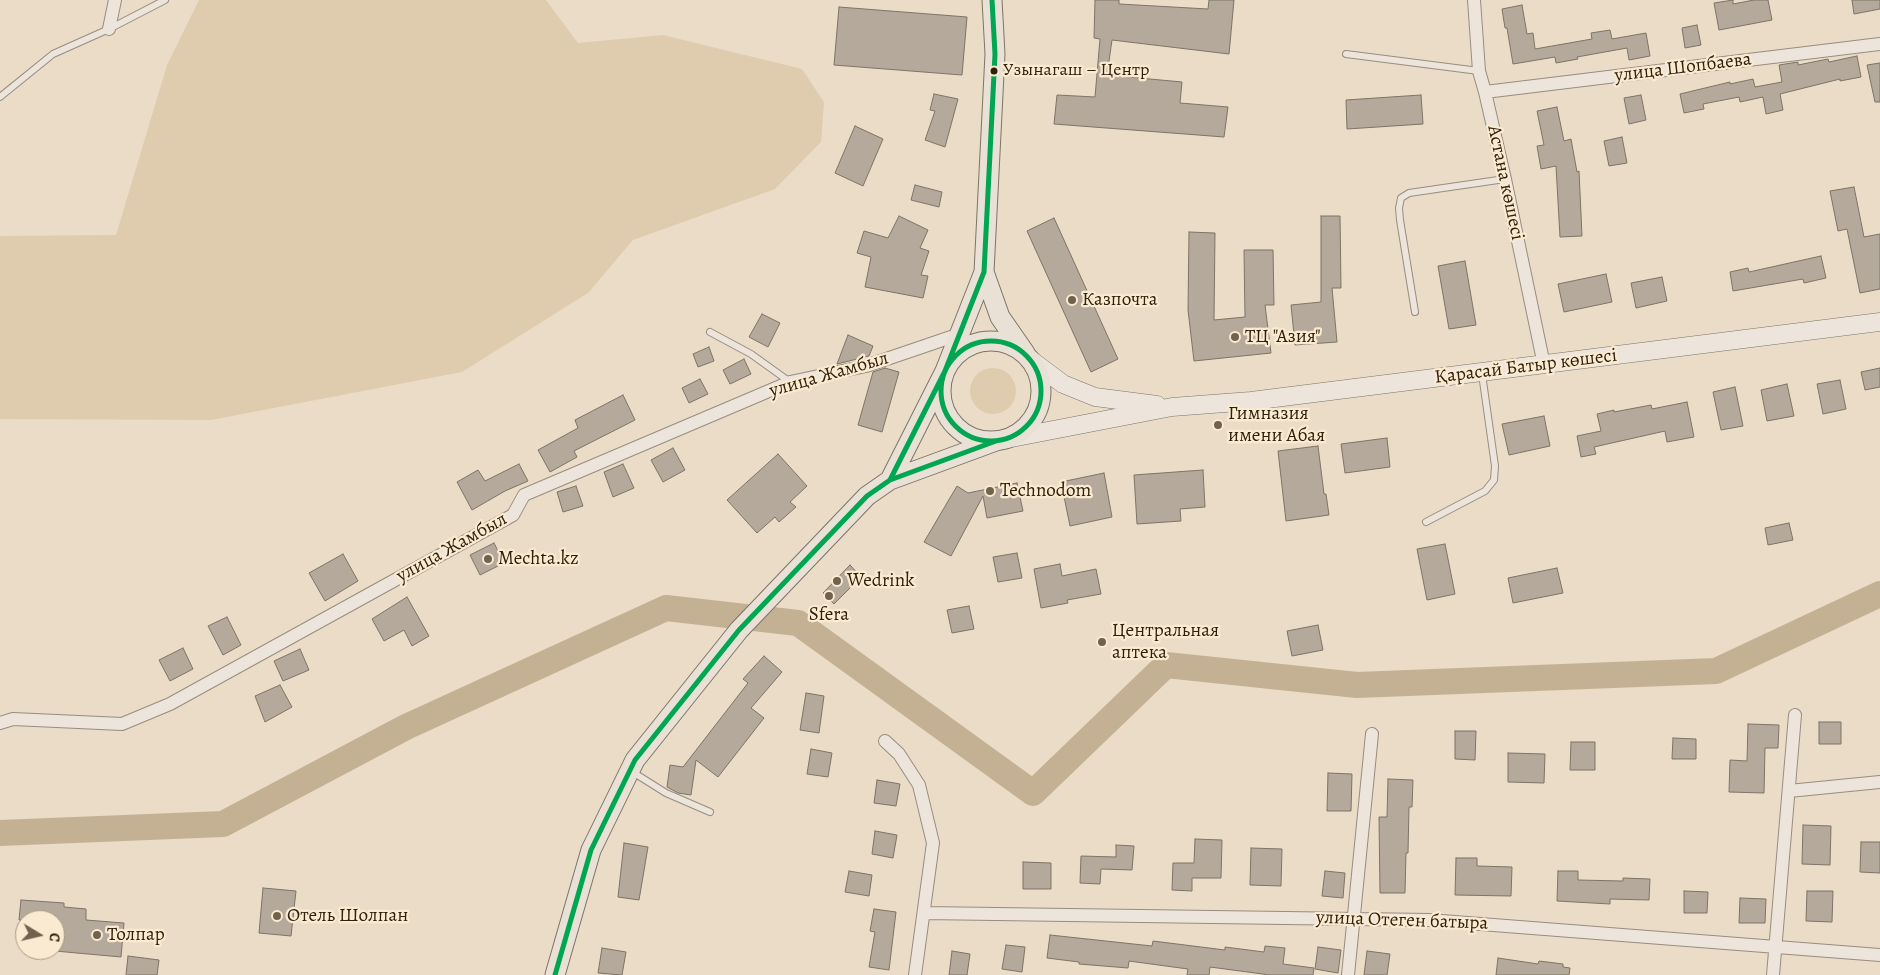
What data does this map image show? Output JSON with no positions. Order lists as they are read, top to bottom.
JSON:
{
  "streets": {
    "main road": ["Қарасай Батыр көшесі"],
    "street": [
      "улица Шопбаева",
      "Астана көшесі",
      "улица Жамбыл",
      "улица Отеген батыра"
    ]
  },
  "crossings": [
    ["улица Шопбаева", "Астана көшесі"],
    ["Астана көшесі", "Қарасай Батыр көшесі"]
  ],
  "places": [
    "Узынагаш – Центр",
    "Казпочта",
    "ТЦ \"Азия\"",
    "Гимназия имени Абая",
    "Technodom",
    "Mechta.kz",
    "Wedrink",
    "Sfera",
    "Центральная аптека",
    "Отель Шолпан",
    "Толпар"
  ],
  "north": "right"
}
